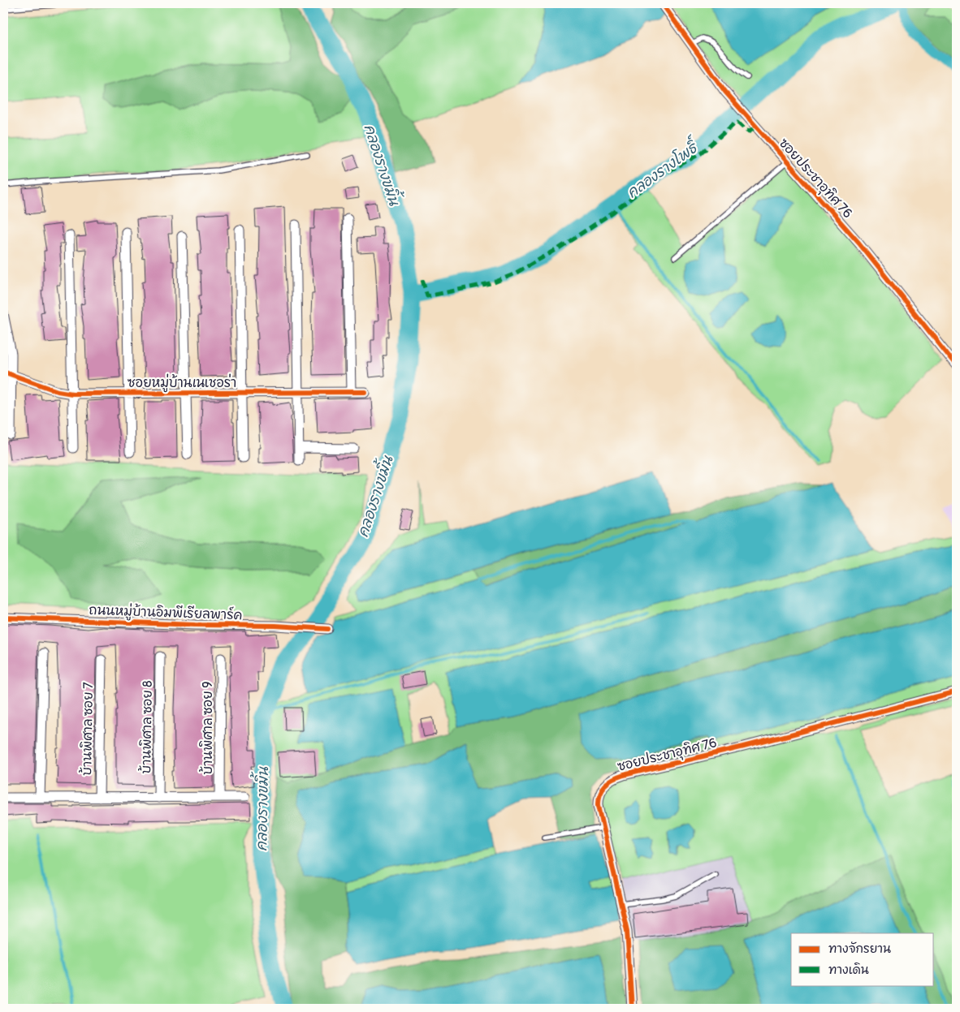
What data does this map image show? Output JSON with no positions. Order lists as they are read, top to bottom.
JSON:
{
  "streets": {
    "street": [
      "ซอยประชาอุทิศ 76",
      "ซอยหมู่บ้านเนเชอร่า",
      "ถนนหมู่บ้านอิมพีเรียลพาร์ค",
      "บ้านพิศาล ซอย 8",
      "บ้านพิศาล ซอย 9",
      "บ้านพิศาล ซอย 7"
    ]
  },
  "water": ["คลองรางขมิ้น", "คลองรางโพธิ์"],
  "legend": ["ทางจักรยาน", "ทางเดิน"]
}
